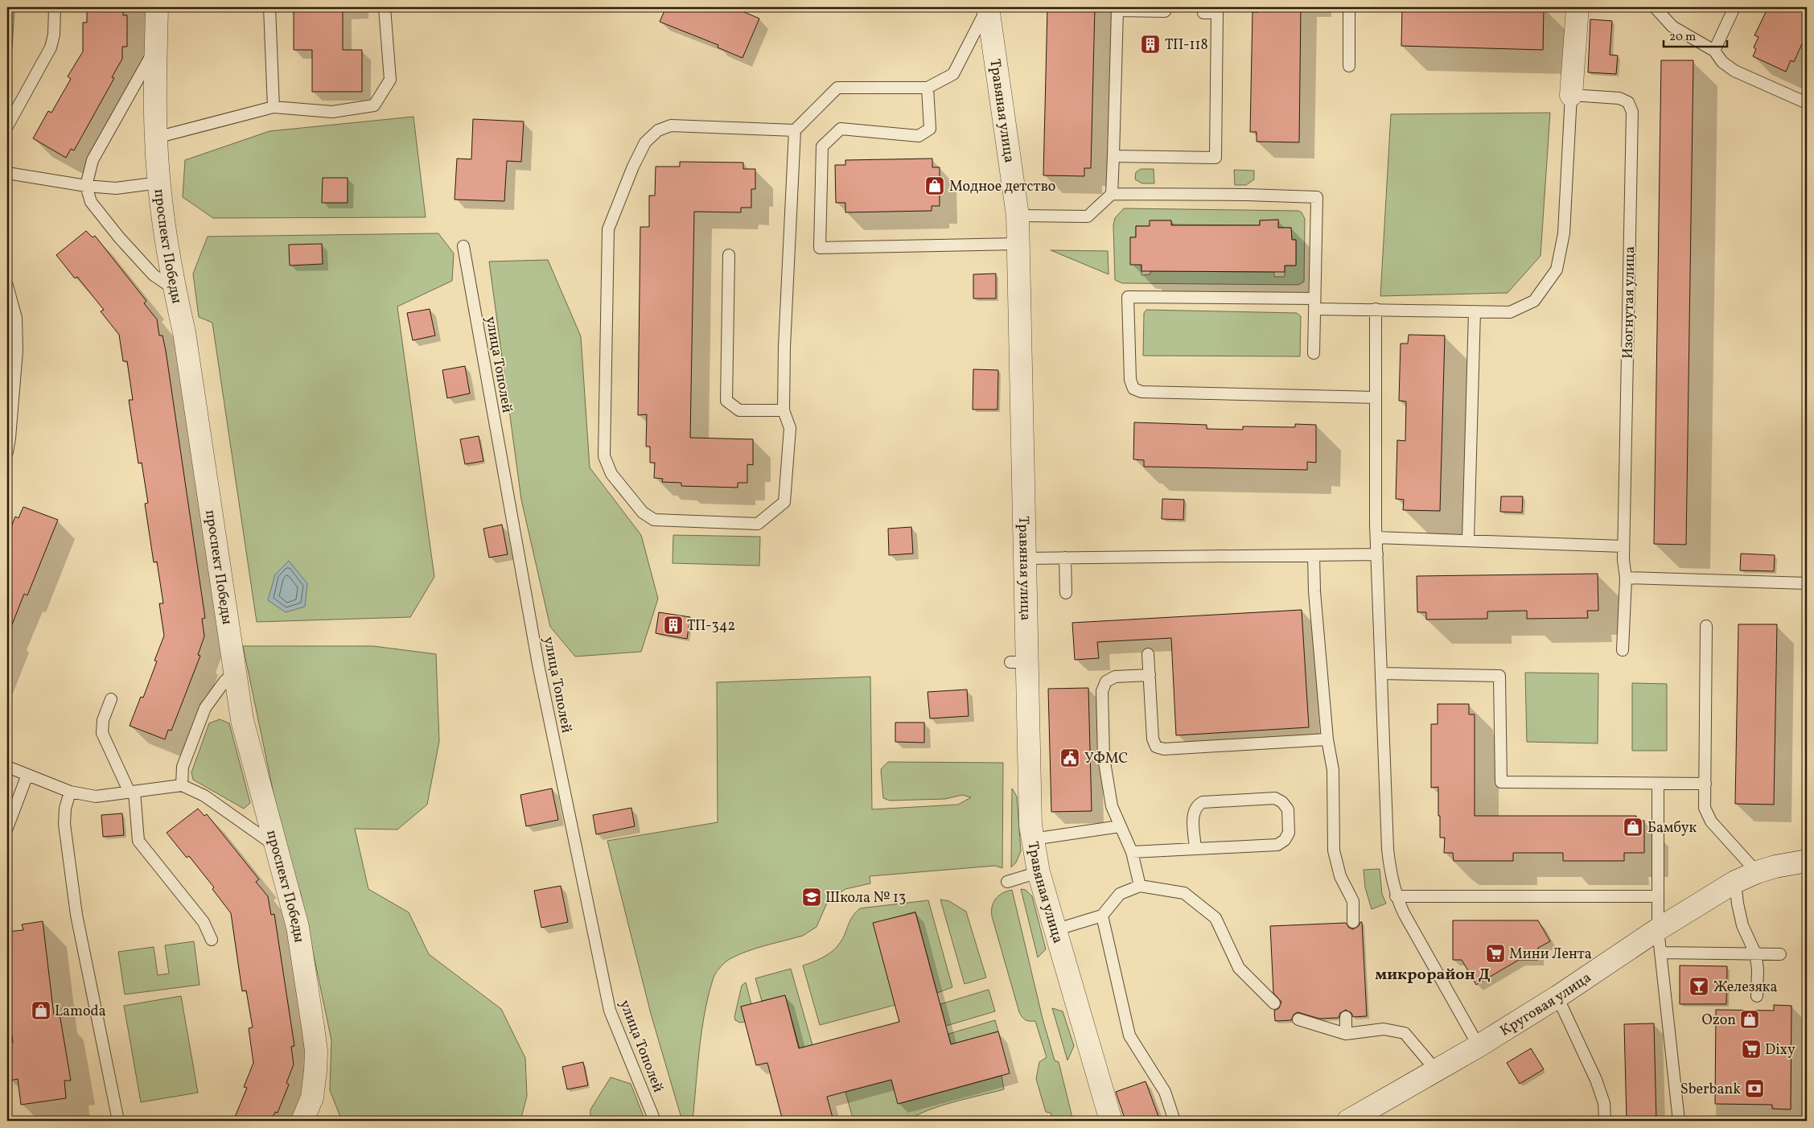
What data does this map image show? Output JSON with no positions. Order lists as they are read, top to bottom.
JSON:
{
  "streets": {
    "street": ["Травяная улица", "проспект Победы", "Круговая улица"],
    "lane": ["Изогнутая улица", "улица Тополей"]
  },
  "districts": ["микрорайон Д"],
  "places": {
    "building": ["ТП-118", "ТП-342"],
    "shop": [
      "Модное детство",
      "Бамбук",
      "Lamoda",
      "Ozon"
    ],
    "public building": ["УФМС"],
    "school or university": ["Школа № 13"],
    "supermarket": ["Мини Лента", "Dixy"],
    "bar": ["Железяка"],
    "bank": ["Sberbank"]
  },
  "scale_bar": "20 m"
}
